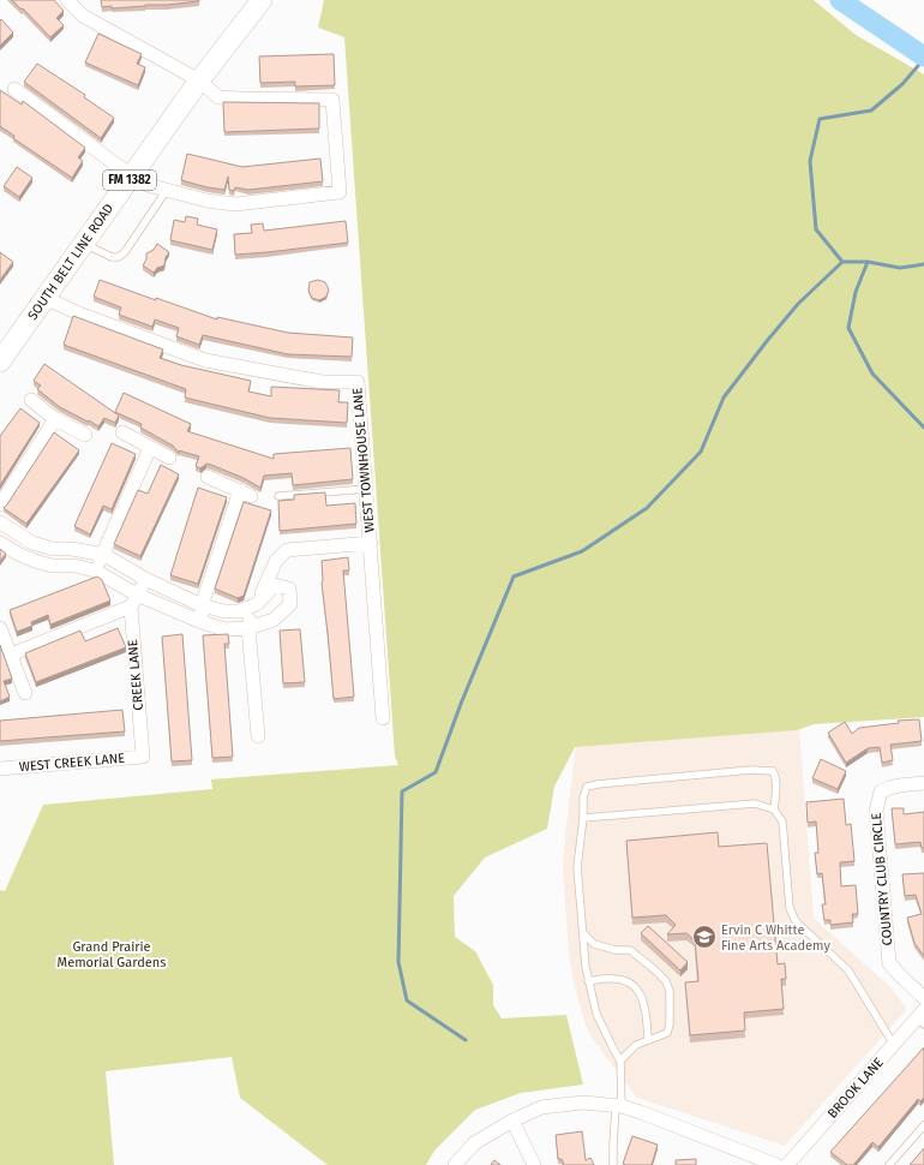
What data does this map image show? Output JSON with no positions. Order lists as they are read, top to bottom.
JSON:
{
  "streets": {
    "main road": ["FM 1382", "SOUTH BELT LINE ROAD"],
    "street": [
      "WEST TOWNHOUSE LANE",
      "CREEK LANE",
      "WEST CREEK LANE",
      "COUNTRY CLUB CIRCLE",
      "BROOK LANE"
    ]
  },
  "crossings": [
    ["SOUTH BELT LINE ROAD", "WEST TOWNHOUSE LANE"],
    ["CREEK LANE", "WEST CREEK LANE"]
  ],
  "parks": ["Grand Prairie Memorial Gardens"],
  "places": {
    "school or university": ["Ervin C Whitte Fine Arts Academy"]
  }
}
